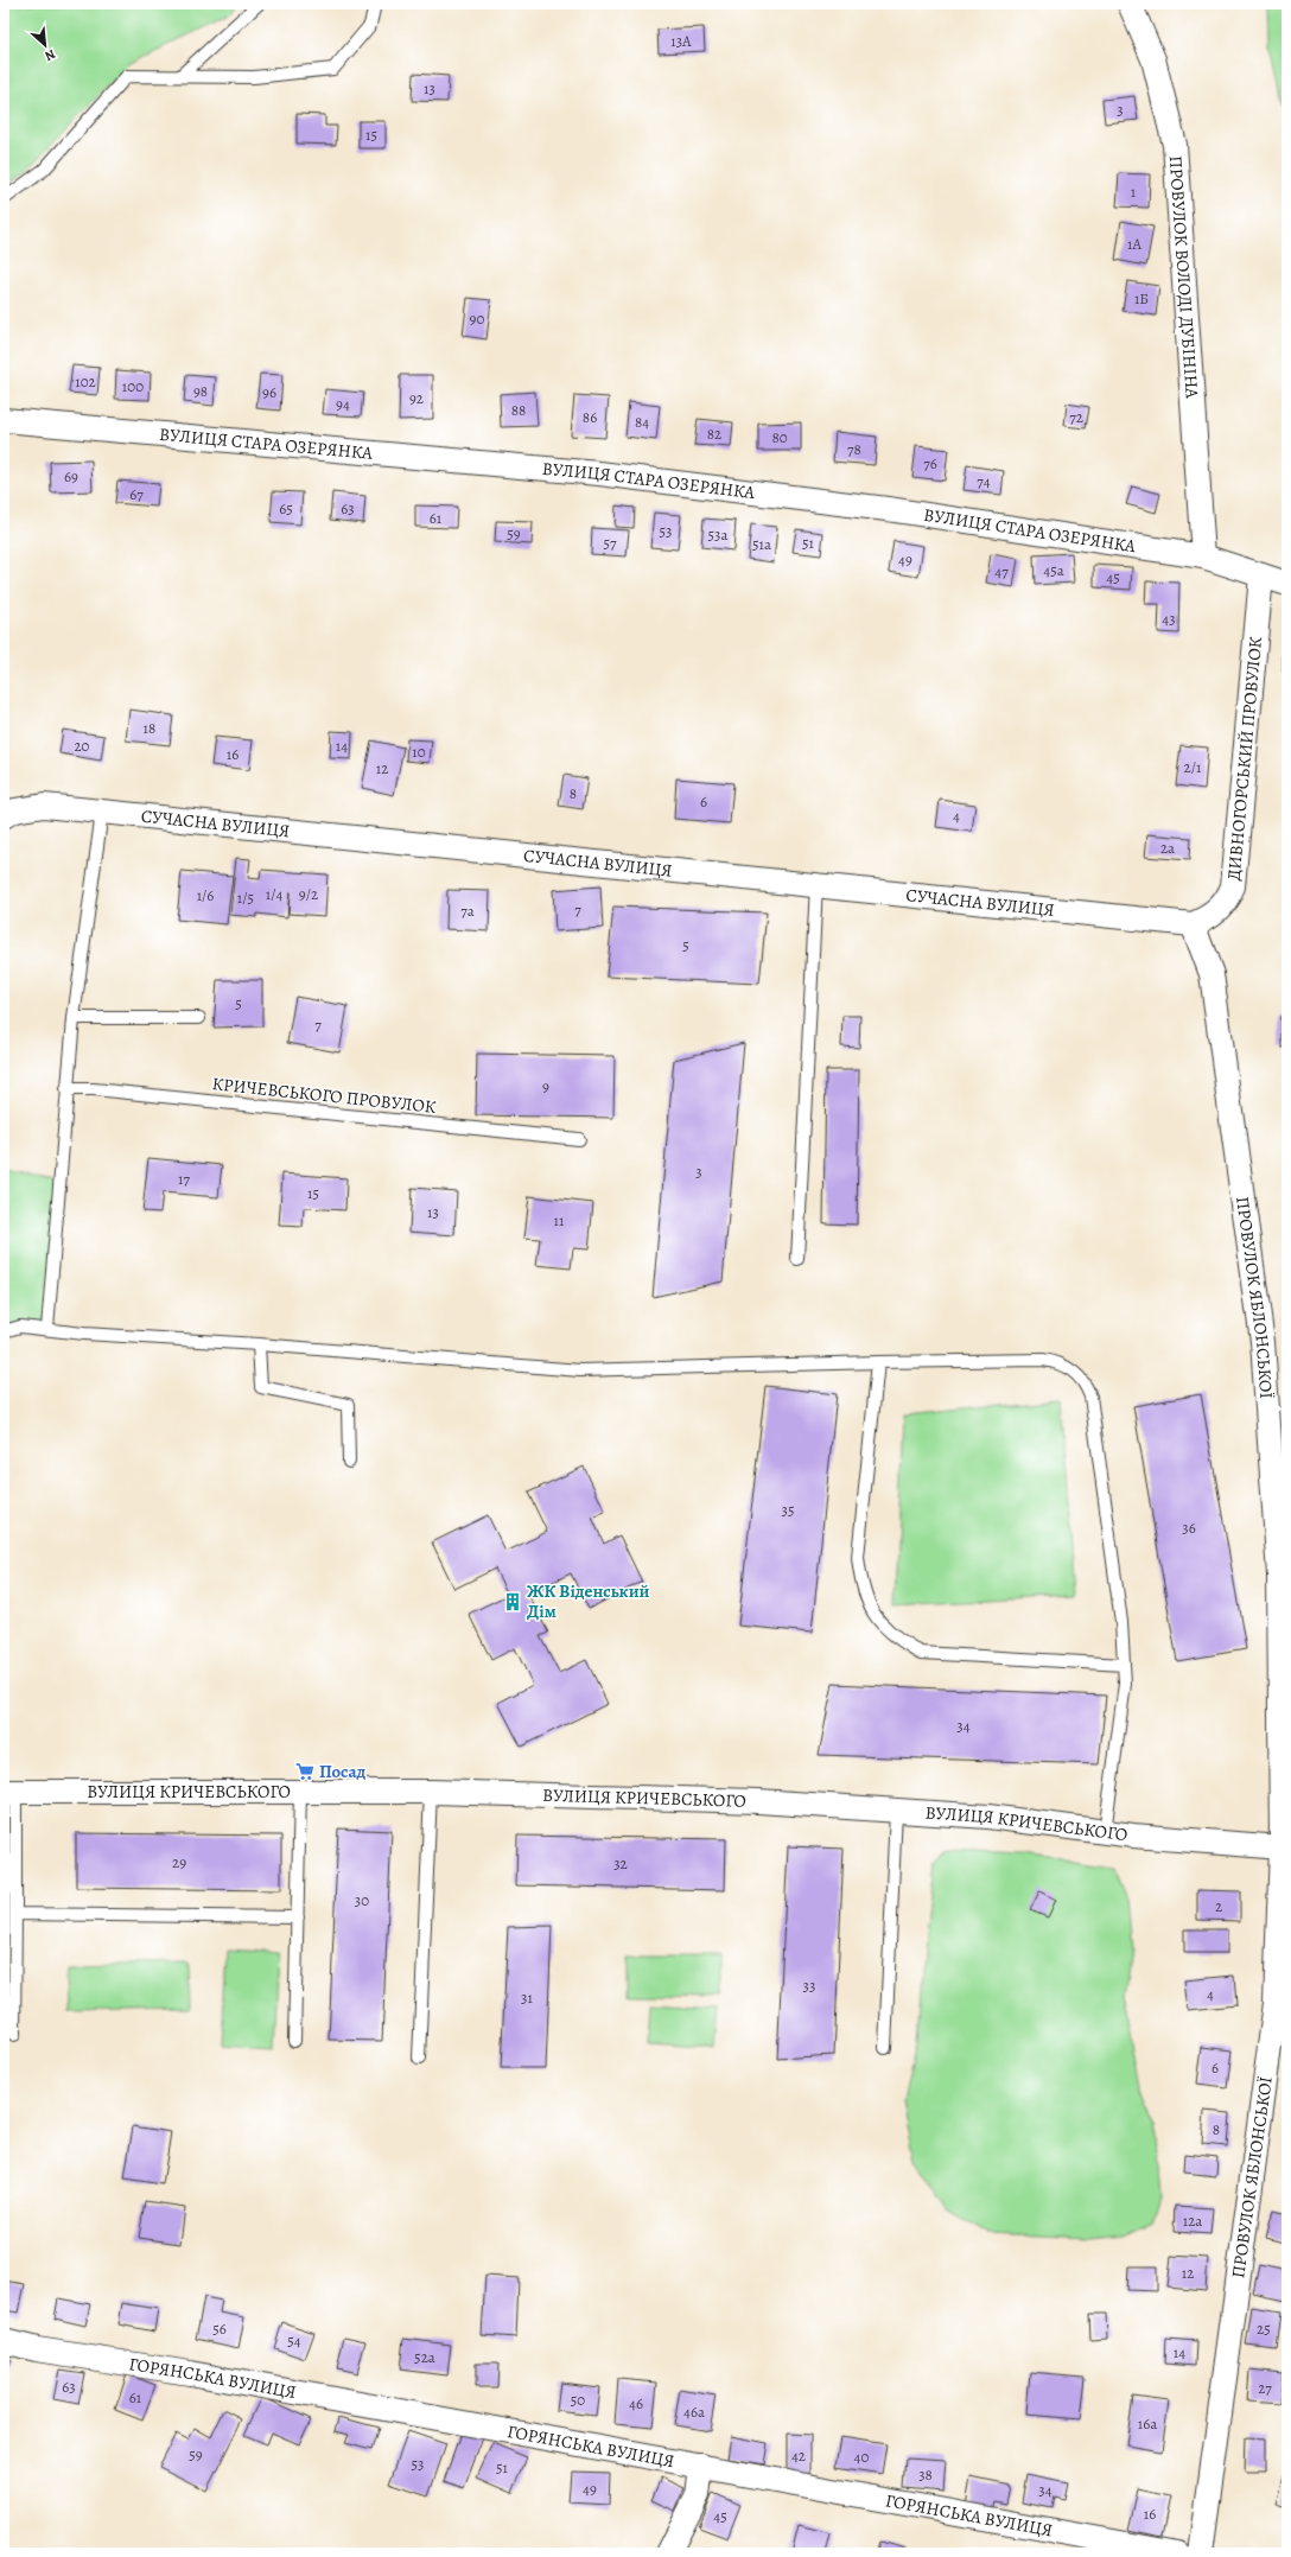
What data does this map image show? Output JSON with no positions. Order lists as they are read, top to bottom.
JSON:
{
  "streets": {
    "street": [
      "ПРОВУЛОК ВОЛОДІ ДУБІНІНА",
      "ВУЛИЦЯ СТАРА ОЗЕРЯНКА",
      "ДИВНОГОРСЬКИЙ ПРОВУЛОК",
      "СУЧАСНА ВУЛИЦЯ",
      "ПРОВУЛОК ЯБЛОНСЬКОЇ",
      "ВУЛИЦЯ КРИЧЕВСЬКОГО",
      "ГОРЯНСЬКА ВУЛИЦЯ"
    ],
    "lane": ["КРИЧЕВСЬКОГО ПРОВУЛОК"]
  },
  "crossings": [
    ["ПРОВУЛОК ВОЛОДІ ДУБІНІНА", "ВУЛИЦЯ СТАРА ОЗЕРЯНКА"],
    ["ВУЛИЦЯ СТАРА ОЗЕРЯНКА", "ДИВНОГОРСЬКИЙ ПРОВУЛОК"],
    ["ДИВНОГОРСЬКИЙ ПРОВУЛОК", "СУЧАСНА ВУЛИЦЯ"],
    ["ДИВНОГОРСЬКИЙ ПРОВУЛОК", "ПРОВУЛОК ЯБЛОНСЬКОЇ"],
    ["СУЧАСНА ВУЛИЦЯ", "ПРОВУЛОК ЯБЛОНСЬКОЇ"],
    ["ПРОВУЛОК ЯБЛОНСЬКОЇ", "ВУЛИЦЯ КРИЧЕВСЬКОГО"]
  ],
  "places": {
    "building": ["ЖК Віденський Дім"],
    "supermarket": ["Посад"]
  },
  "house_numbers": [
    "13А",
    "13",
    "3",
    "15",
    "1",
    "1А",
    "1Б",
    "90",
    "102",
    "100",
    "98",
    "96",
    "92",
    "94",
    "88",
    "86",
    "72",
    "84",
    "82",
    "80",
    "78",
    "76",
    "69",
    "74",
    "67",
    "65",
    "63",
    "61",
    "53",
    "59",
    "53а",
    "57",
    "51",
    "51а",
    "49",
    "45а",
    "47",
    "45",
    "43",
    "18",
    "20",
    "14",
    "10",
    "16",
    "2/1",
    "12",
    "8",
    "6",
    "4",
    "2а",
    "1/4",
    "9/2",
    "1/6",
    "1/5",
    "7",
    "7а",
    "5",
    "5",
    "7",
    "9",
    "3",
    "17",
    "15",
    "13",
    "11",
    "35",
    "36",
    "34",
    "29",
    "32",
    "30",
    "2",
    "33",
    "4",
    "31",
    "6",
    "8",
    "12а",
    "12",
    "56",
    "25",
    "54",
    "14",
    "52а",
    "63",
    "27",
    "61",
    "50",
    "46",
    "46а",
    "16а",
    "59",
    "42",
    "40",
    "53",
    "51",
    "38",
    "49",
    "34",
    "16",
    "45"
  ],
  "north": "bottom right"
}
